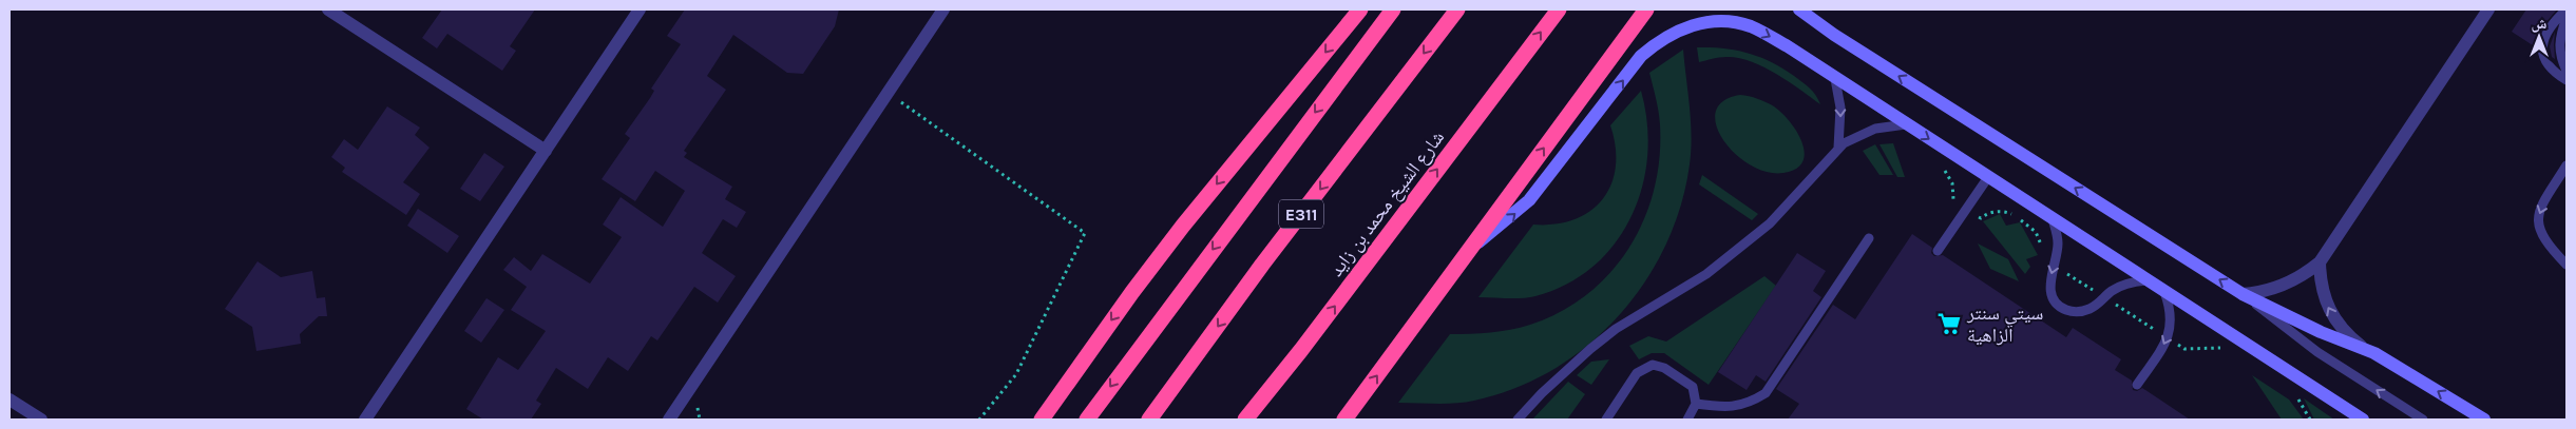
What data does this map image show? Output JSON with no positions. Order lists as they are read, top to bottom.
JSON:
{
  "streets": {
    "highway": ["شارع الشيخ محمد بن زايد", "E311"]
  },
  "places": {
    "supermarket": ["سيتي سنتر الزاهية"]
  },
  "north": "top"
}
